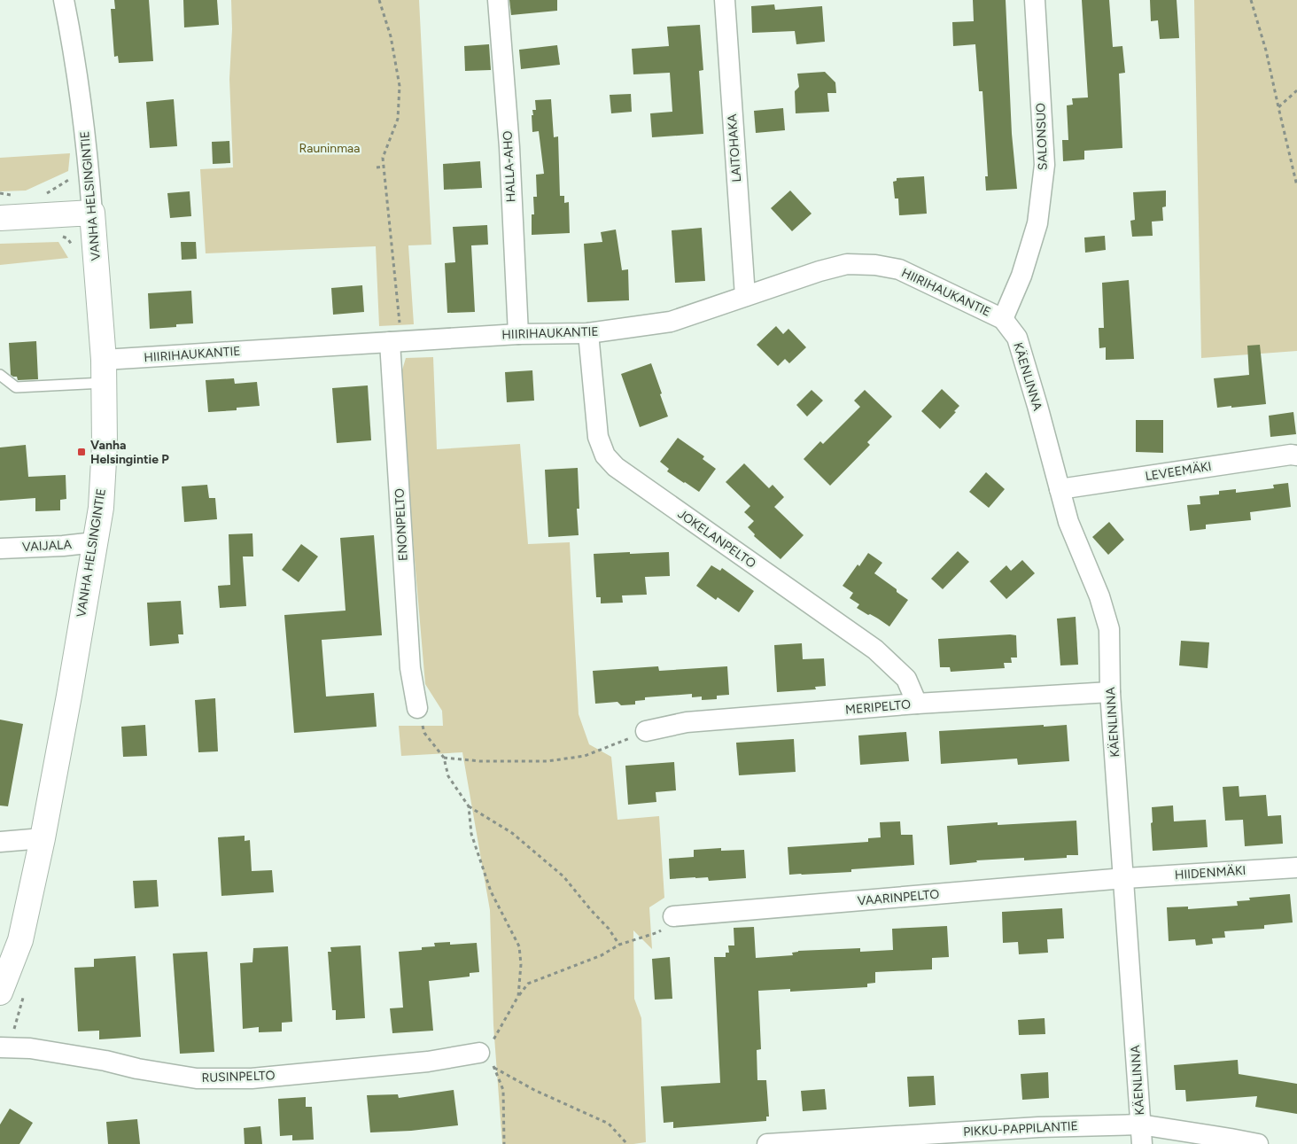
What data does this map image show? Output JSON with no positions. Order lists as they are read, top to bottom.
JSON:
{
  "streets": {
    "street": [
      "SALONSUO",
      "LAITOHAKA",
      "HALLA-AHO",
      "VANHA HELSINGINTIE",
      "HIIRIHAUKANTIE",
      "KÄENLINNA",
      "LEVEEMÄKI",
      "ENONPELTO",
      "JOKELANPELTO",
      "VAIJALA",
      "MERIPELTO",
      "HIIDENMÄKI",
      "VAARINPELTO",
      "RUSINPELTO",
      "PIKKU-PAPPILANTIE"
    ]
  },
  "crossings": [
    ["SALONSUO", "HIIRIHAUKANTIE"],
    ["SALONSUO", "KÄENLINNA"],
    ["LAITOHAKA", "HIIRIHAUKANTIE"],
    ["HALLA-AHO", "HIIRIHAUKANTIE"],
    ["VANHA HELSINGINTIE", "HIIRIHAUKANTIE"],
    ["VANHA HELSINGINTIE", "VAIJALA"],
    ["HIIRIHAUKANTIE", "KÄENLINNA"],
    ["HIIRIHAUKANTIE", "ENONPELTO"],
    ["HIIRIHAUKANTIE", "JOKELANPELTO"],
    ["KÄENLINNA", "LEVEEMÄKI"],
    ["KÄENLINNA", "MERIPELTO"],
    ["KÄENLINNA", "HIIDENMÄKI"],
    ["KÄENLINNA", "VAARINPELTO"],
    ["KÄENLINNA", "PIKKU-PAPPILANTIE"],
    ["JOKELANPELTO", "MERIPELTO"],
    ["HIIDENMÄKI", "VAARINPELTO"]
  ],
  "parks": ["Rauninmaa"],
  "places": {
    "transit": ["Vanha Helsingintie P"]
  }
}
